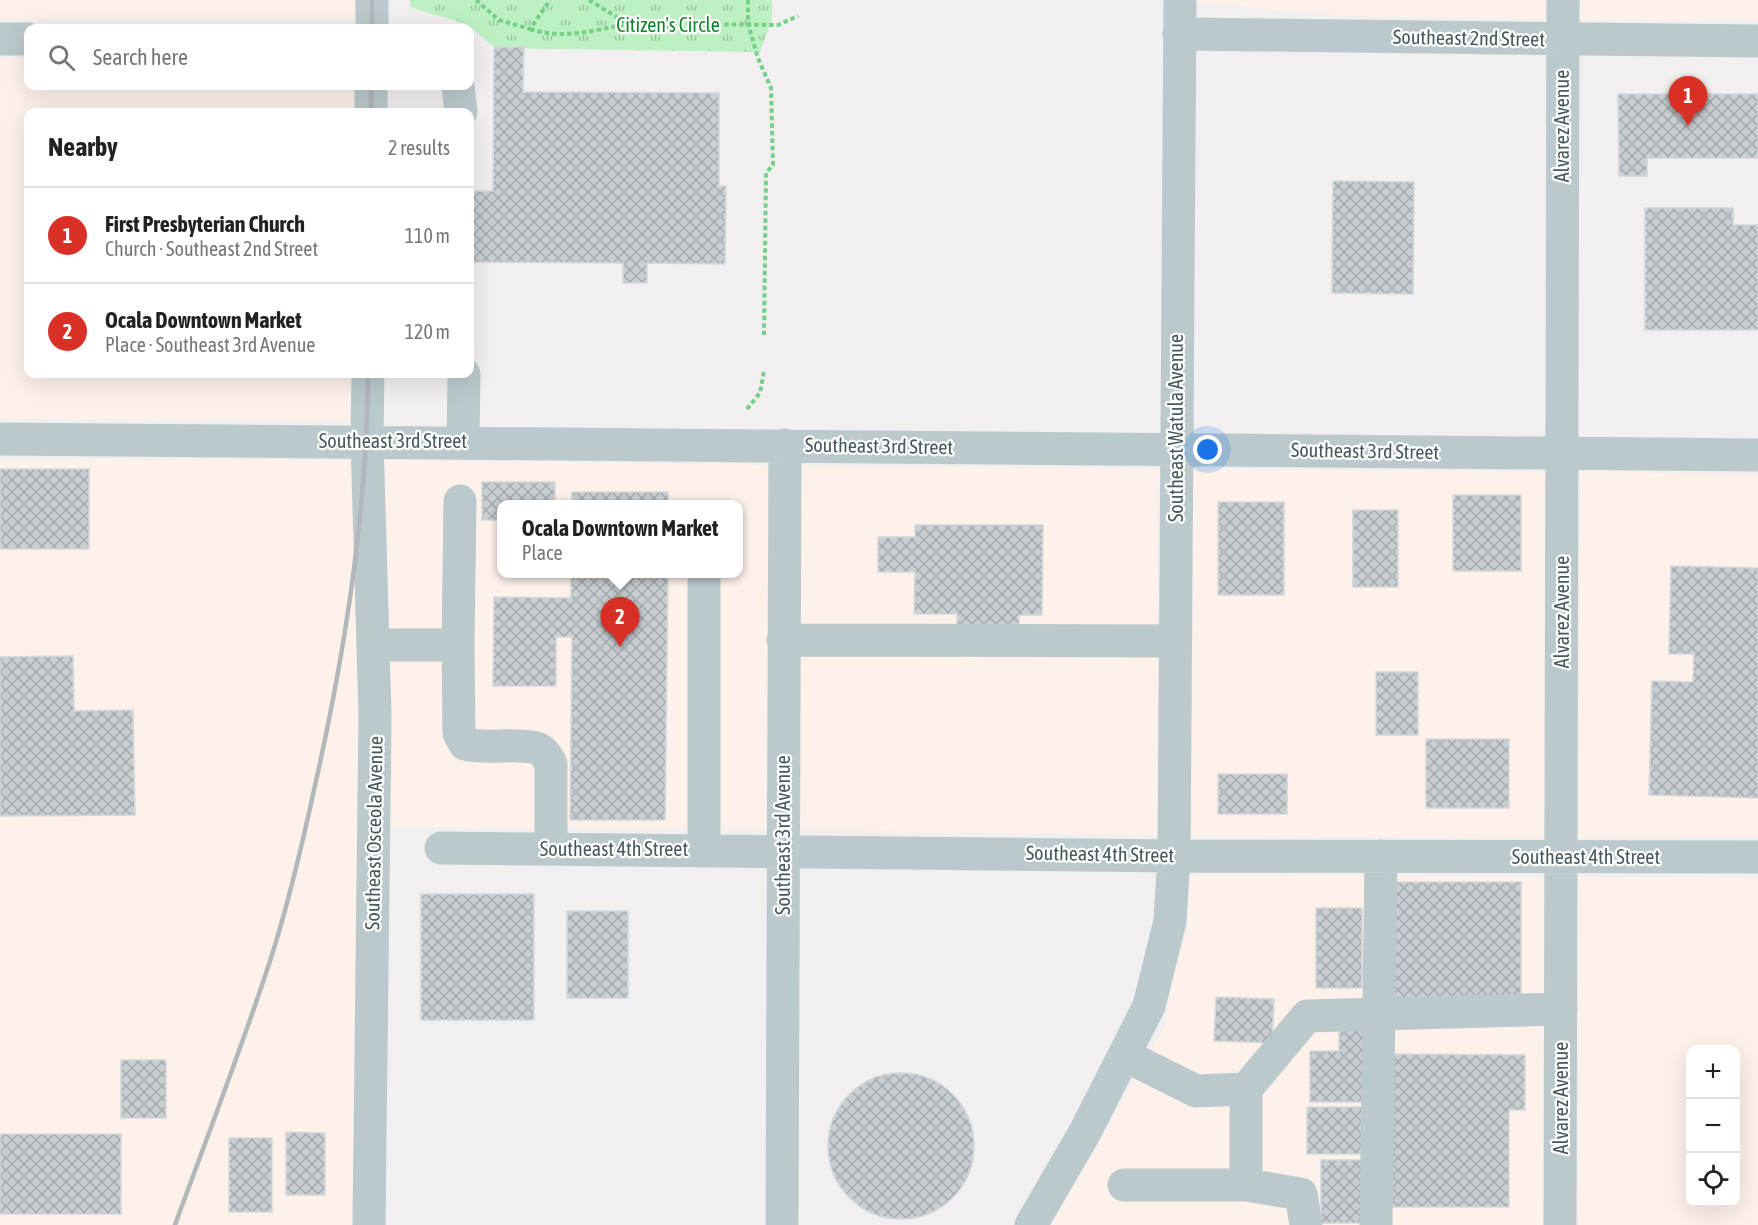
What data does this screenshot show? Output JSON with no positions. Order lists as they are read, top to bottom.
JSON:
{
  "streets": {
    "street": [
      "Southeast 2nd Street",
      "Alvarez Avenue",
      "Southeast Watula Avenue",
      "Southeast 3rd Street",
      "Southeast Osceola Avenue",
      "Southeast 3rd Avenue",
      "Southeast 4th Street"
    ]
  },
  "crossings": [
    ["Southeast 2nd Street", "Alvarez Avenue"],
    ["Southeast 2nd Street", "Southeast Watula Avenue"],
    ["Alvarez Avenue", "Southeast 3rd Street"],
    ["Alvarez Avenue", "Southeast 4th Street"],
    ["Southeast Watula Avenue", "Southeast 3rd Street"],
    ["Southeast Watula Avenue", "Southeast 4th Street"],
    ["Southeast 3rd Street", "Southeast Osceola Avenue"],
    ["Southeast 3rd Street", "Southeast 3rd Avenue"],
    ["Southeast 3rd Avenue", "Southeast 4th Street"]
  ],
  "parks": ["Citizen's Circle"],
  "page": {
    "search": "Search here",
    "pins": ["1", "2"],
    "heading": ["Nearby", "2 results"],
    "list": [
      {
        "mark": "1",
        "name": "First Presbyterian Church",
        "note": "Church · Southeast 2nd Street",
        "value": "110 m"
      },
      {
        "mark": "2",
        "name": "Ocala Downtown Market",
        "note": "Place · Southeast 3rd Avenue",
        "value": "120 m"
      }
    ],
    "popup": ["Ocala Downtown Market", "Place"],
    "map_buttons": ["+", "−"]
  }
}
